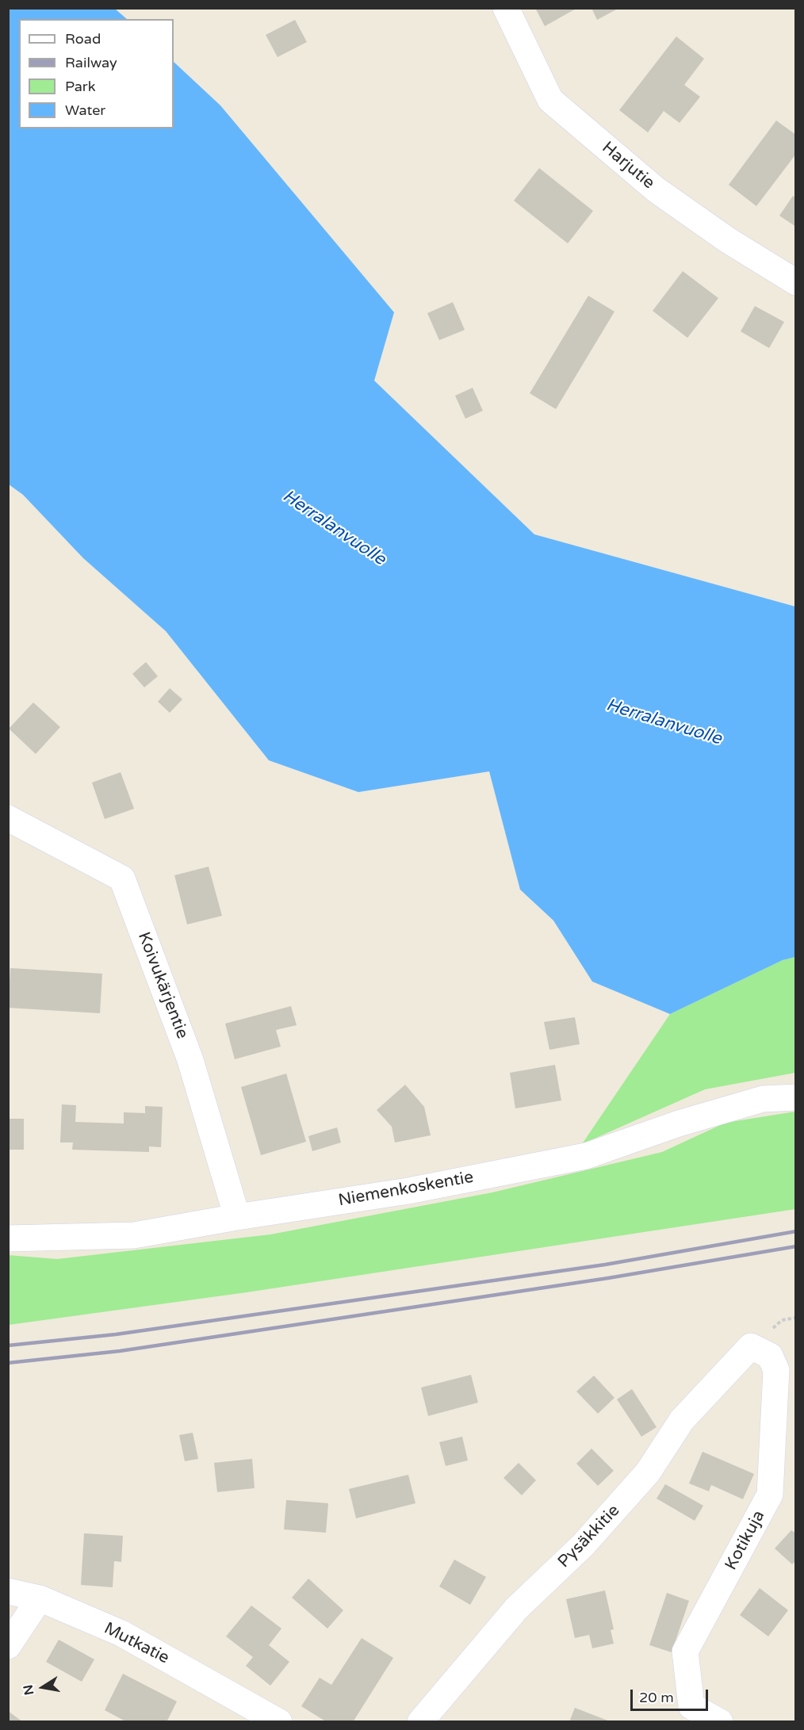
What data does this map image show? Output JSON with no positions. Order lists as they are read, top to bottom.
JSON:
{
  "streets": {
    "street": [
      "Harjutie",
      "Koivukärjentie",
      "Niemenkoskentie",
      "Pysäkkitie",
      "Kotikuja",
      "Mutkatie"
    ]
  },
  "crossings": [
    ["Koivukärjentie", "Niemenkoskentie"],
    ["Pysäkkitie", "Kotikuja"]
  ],
  "water": ["Herralanvuolle"],
  "legend": [
    "Road",
    "Railway",
    "Park",
    "Water"
  ],
  "scale_bar": "20 m",
  "north": "left"
}
